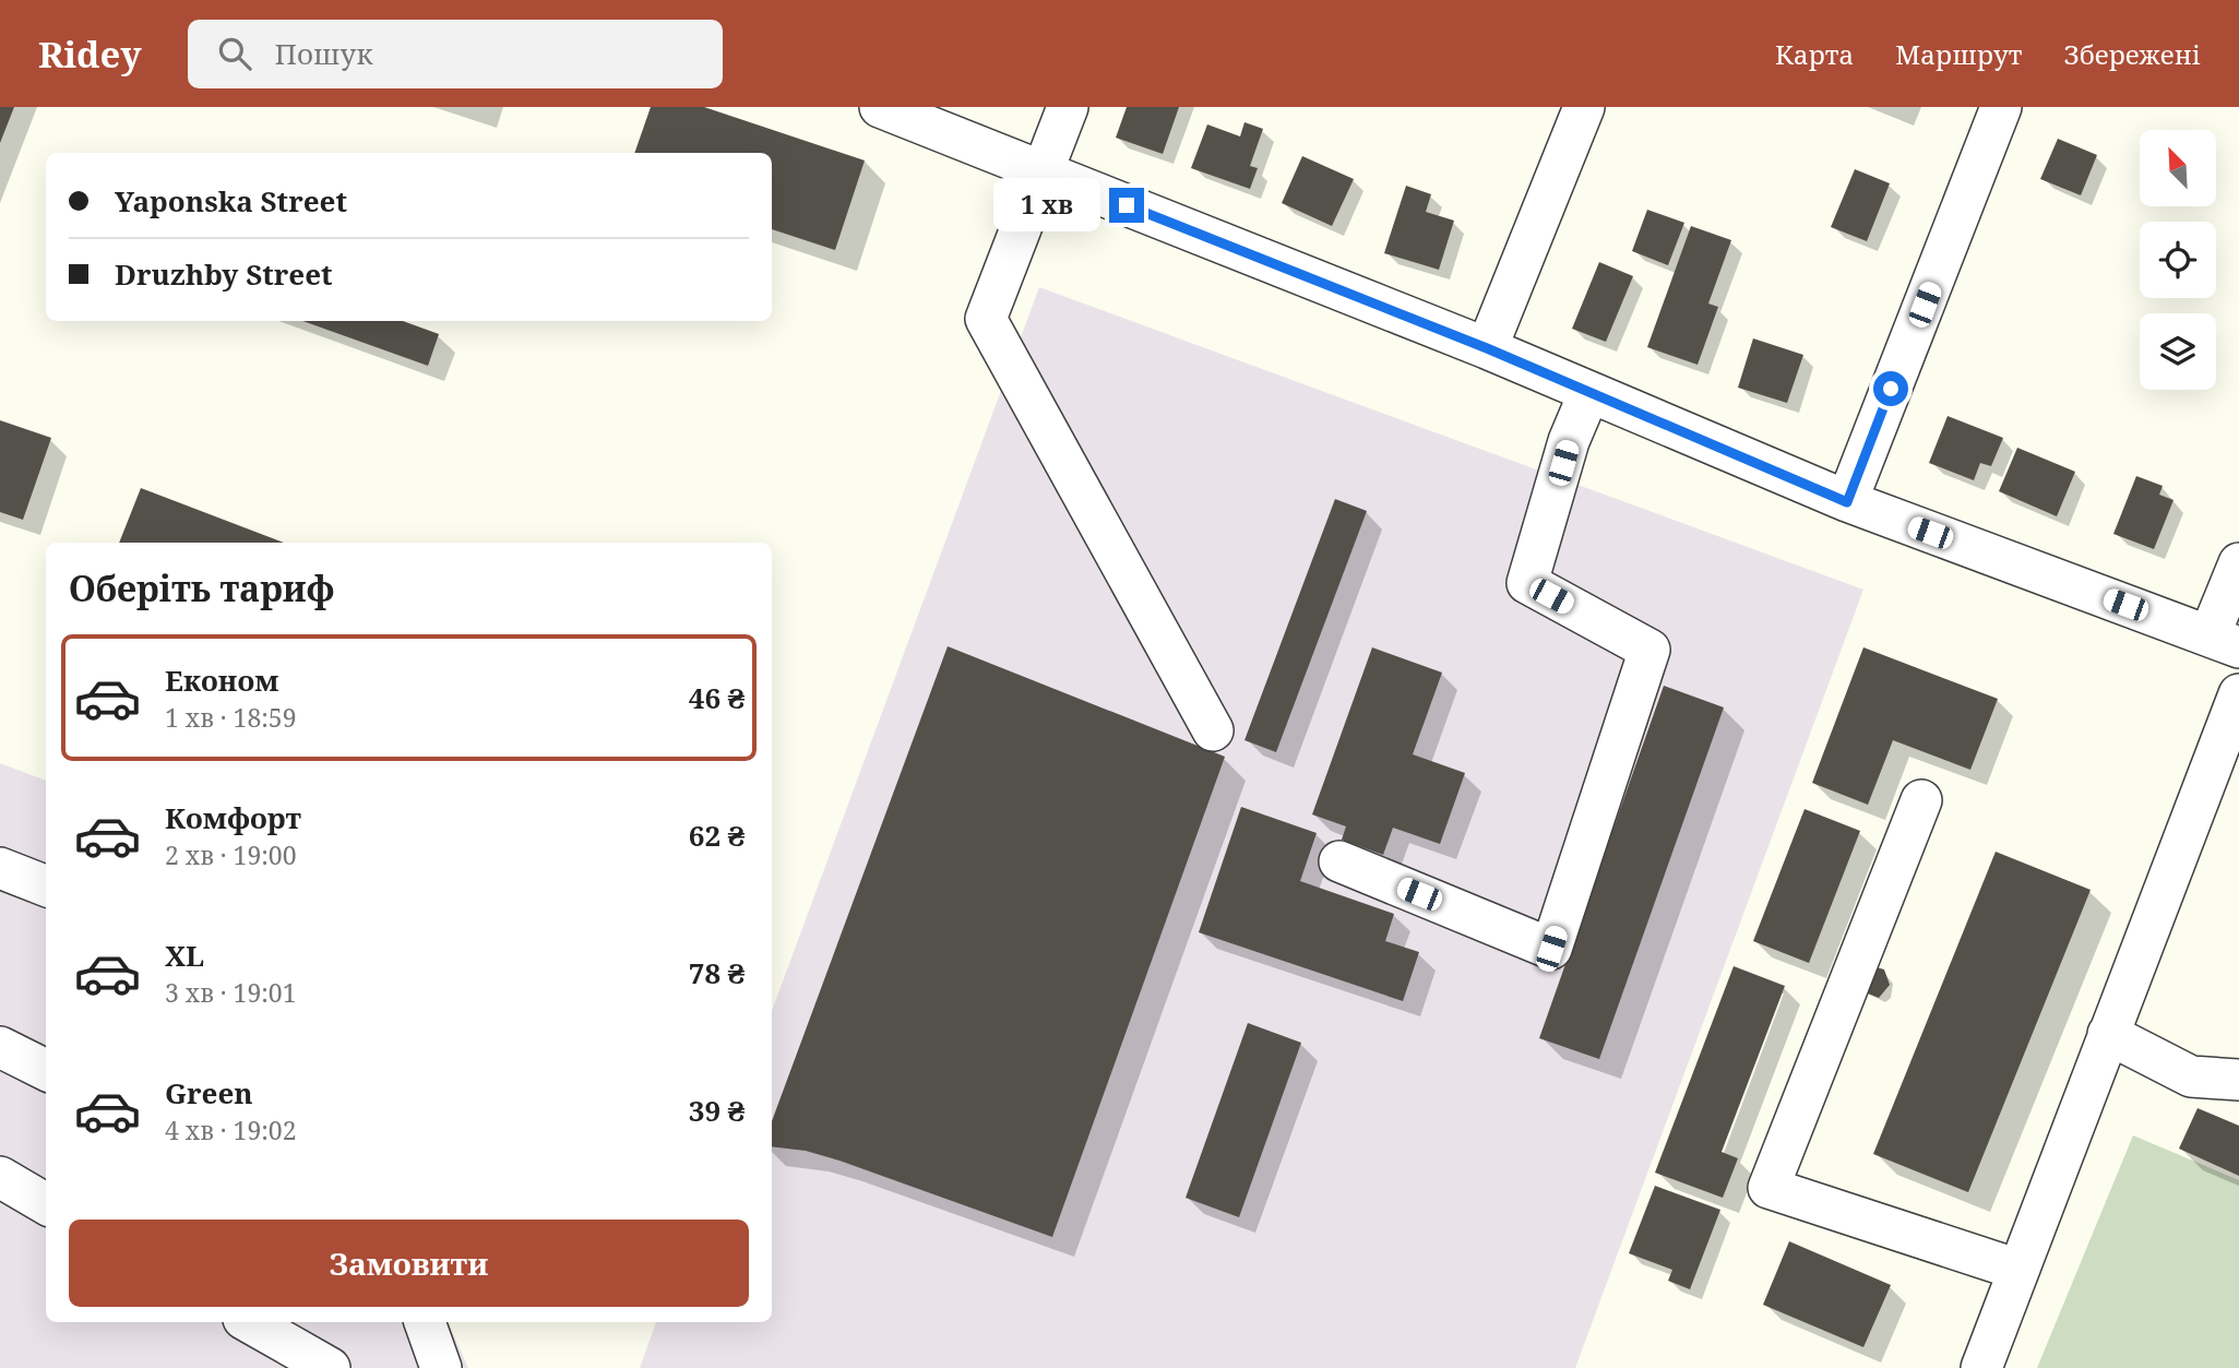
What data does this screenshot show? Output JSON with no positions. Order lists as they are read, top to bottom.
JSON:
{
  "north": "top left",
  "page": {
    "header": "Ridey",
    "search": "Пошук",
    "nav": ["Карта", "Маршрут", "Збережені"],
    "banner": ["Yaponska Street", "Druzhby Street"],
    "bubble": "1 хв",
    "heading": "Оберіть тариф",
    "list": [
      {
        "name": "Економ",
        "note": "1 хв · 18:59",
        "value": "46 ₴"
      },
      {
        "name": "Комфорт",
        "note": "2 хв · 19:00",
        "value": "62 ₴"
      },
      {
        "name": "XL",
        "note": "3 хв · 19:01",
        "value": "78 ₴"
      },
      {
        "name": "Green",
        "note": "4 хв · 19:02",
        "value": "39 ₴"
      }
    ],
    "buttons": "Замовити"
  }
}
